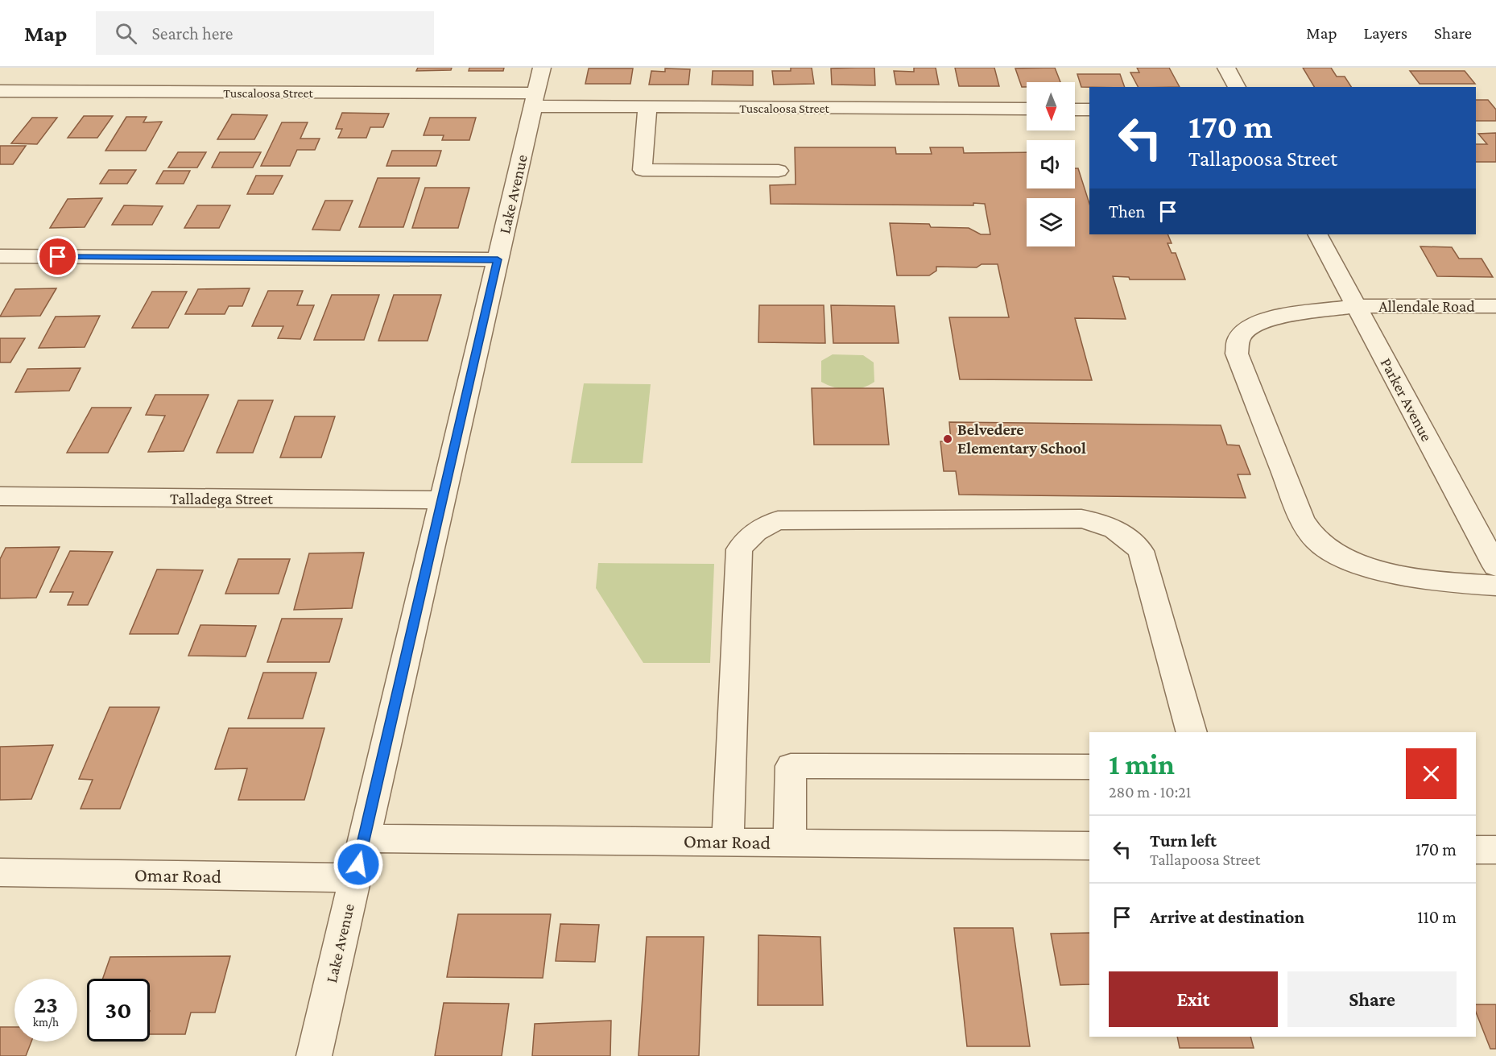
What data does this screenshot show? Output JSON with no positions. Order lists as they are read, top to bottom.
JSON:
{
  "streets": {
    "street": [
      "Tuscaloosa Street",
      "Lake Avenue",
      "Allendale Road",
      "Parker Avenue",
      "Talladega Street",
      "Omar Road"
    ]
  },
  "crossings": [
    ["Tuscaloosa Street", "Lake Avenue"],
    ["Lake Avenue", "Talladega Street"],
    ["Lake Avenue", "Omar Road"],
    ["Allendale Road", "Parker Avenue"]
  ],
  "places": ["Belvedere Elementary School"],
  "north": "bottom",
  "page": {
    "header": "Map",
    "search": "Search here",
    "nav": ["Map", "Layers", "Share"],
    "turn": ["170 m", "Tallapoosa Street"],
    "then": "Then",
    "heading": ["1 min", "280 m · 10:21"],
    "list": [
      {
        "name": "Turn left",
        "note": "Tallapoosa Street",
        "value": "170 m"
      },
      {
        "name": "Arrive at destination",
        "value": "110 m"
      }
    ],
    "buttons": ["Exit", "Share"],
    "speed": "23 km/h",
    "limit": "30"
  }
}
